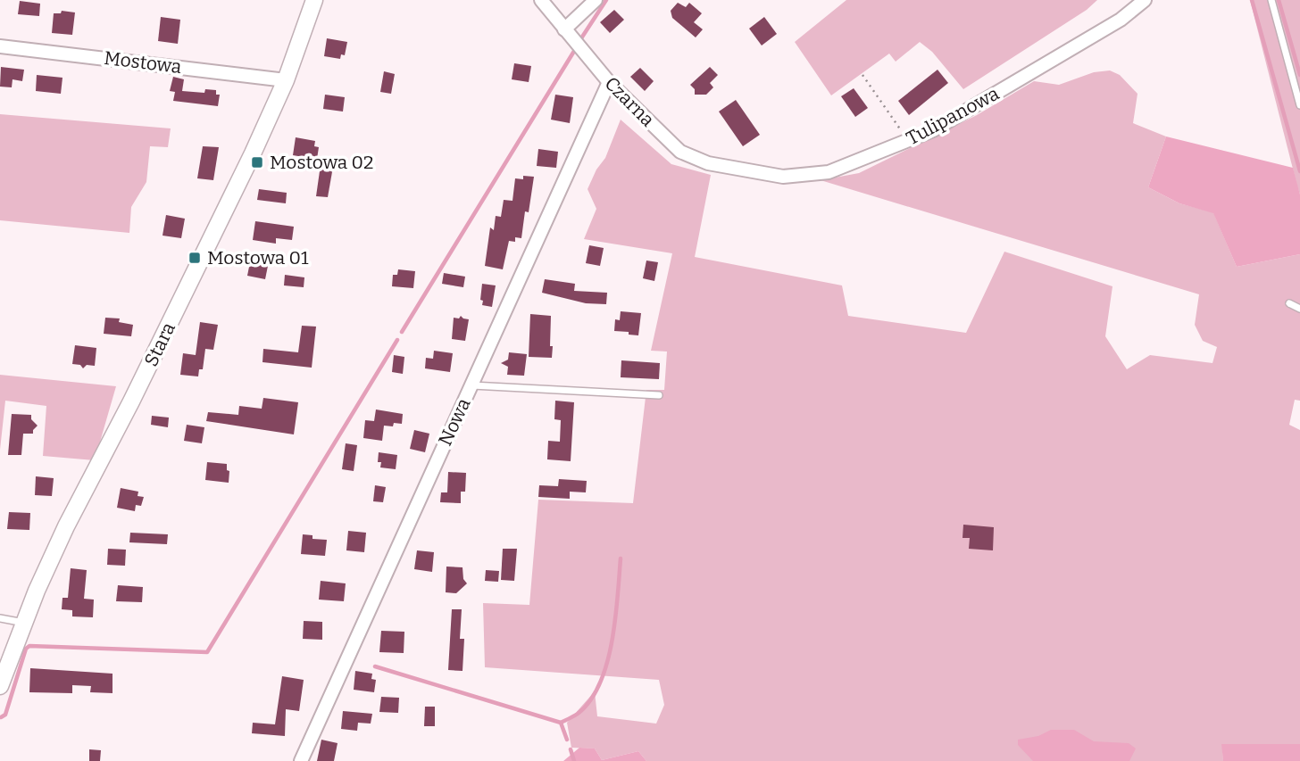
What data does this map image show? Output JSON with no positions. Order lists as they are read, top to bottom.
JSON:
{
  "streets": {
    "street": [
      "Mostowa",
      "Czarna",
      "Tulipanowa",
      "Stara",
      "Nowa"
    ]
  },
  "crossings": [
    ["Mostowa", "Stara"],
    ["Czarna", "Tulipanowa"],
    ["Czarna", "Nowa"]
  ],
  "places": {
    "transit": ["Mostowa 02", "Mostowa 01"]
  }
}
